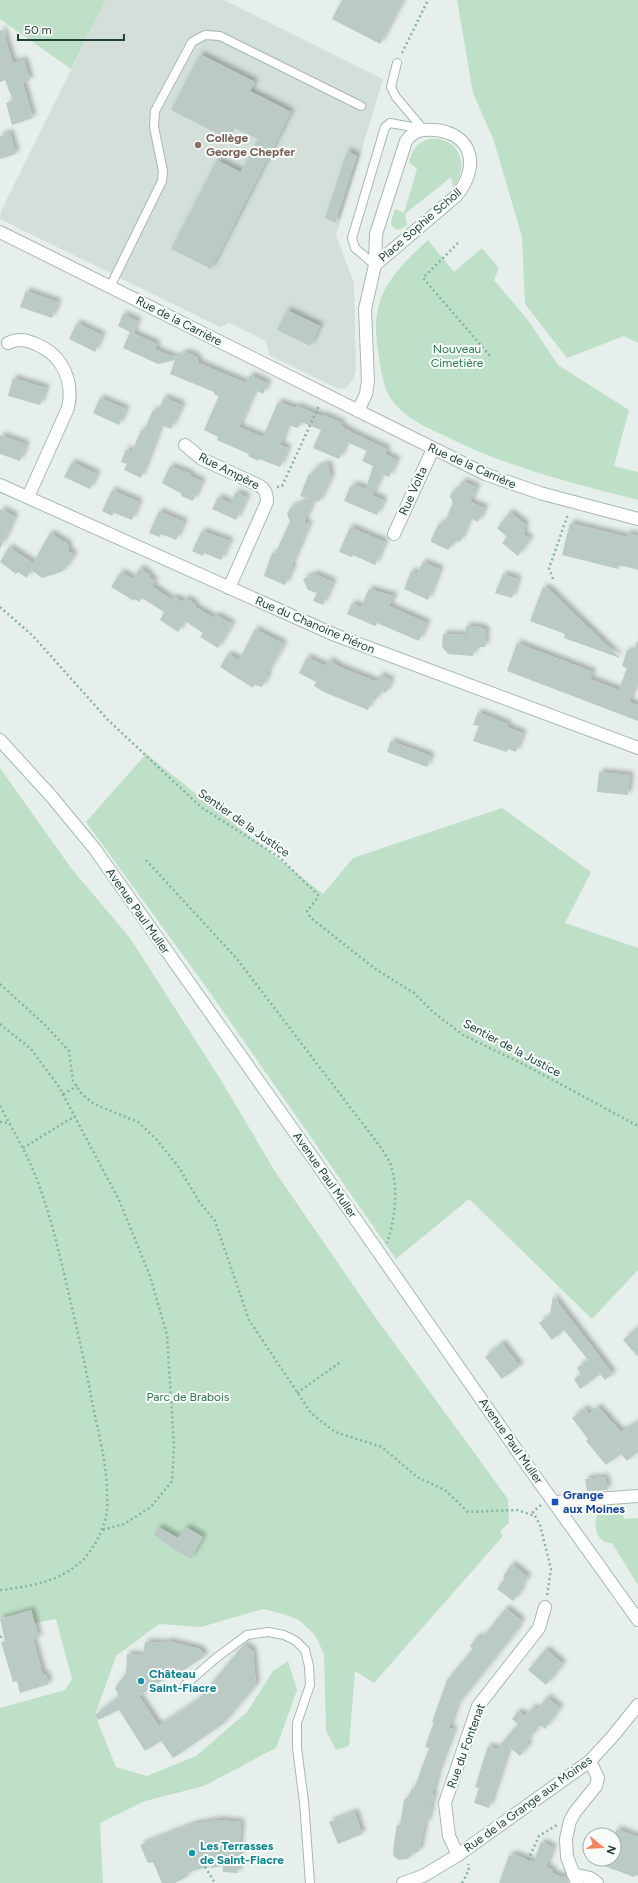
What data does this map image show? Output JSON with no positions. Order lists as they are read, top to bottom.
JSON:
{
  "streets": {
    "street": [
      "Place Sophie Scholl",
      "Rue de la Carrière",
      "Rue Ampère",
      "Rue Volta",
      "Rue du Chanoine Piéron",
      "Avenue Paul Muller",
      "Rue du Fontenat",
      "Rue de la Grange aux Moines"
    ],
    "path": ["Sentier de la Justice"]
  },
  "crossings": [
    ["Rue de la Carrière", "Rue Volta"],
    ["Rue Ampère", "Rue du Chanoine Piéron"],
    ["Rue du Fontenat", "Rue de la Grange aux Moines"]
  ],
  "parks": ["Nouveau Cimetière", "Parc de Brabois"],
  "places": {
    "other": ["Collège George Chepfer", "Château Saint-Fiacre", "Les Terrasses de Saint-Fiacre"],
    "transit": ["Grange aux Moines"]
  },
  "scale_bar": "50 m",
  "north": "right"
}
